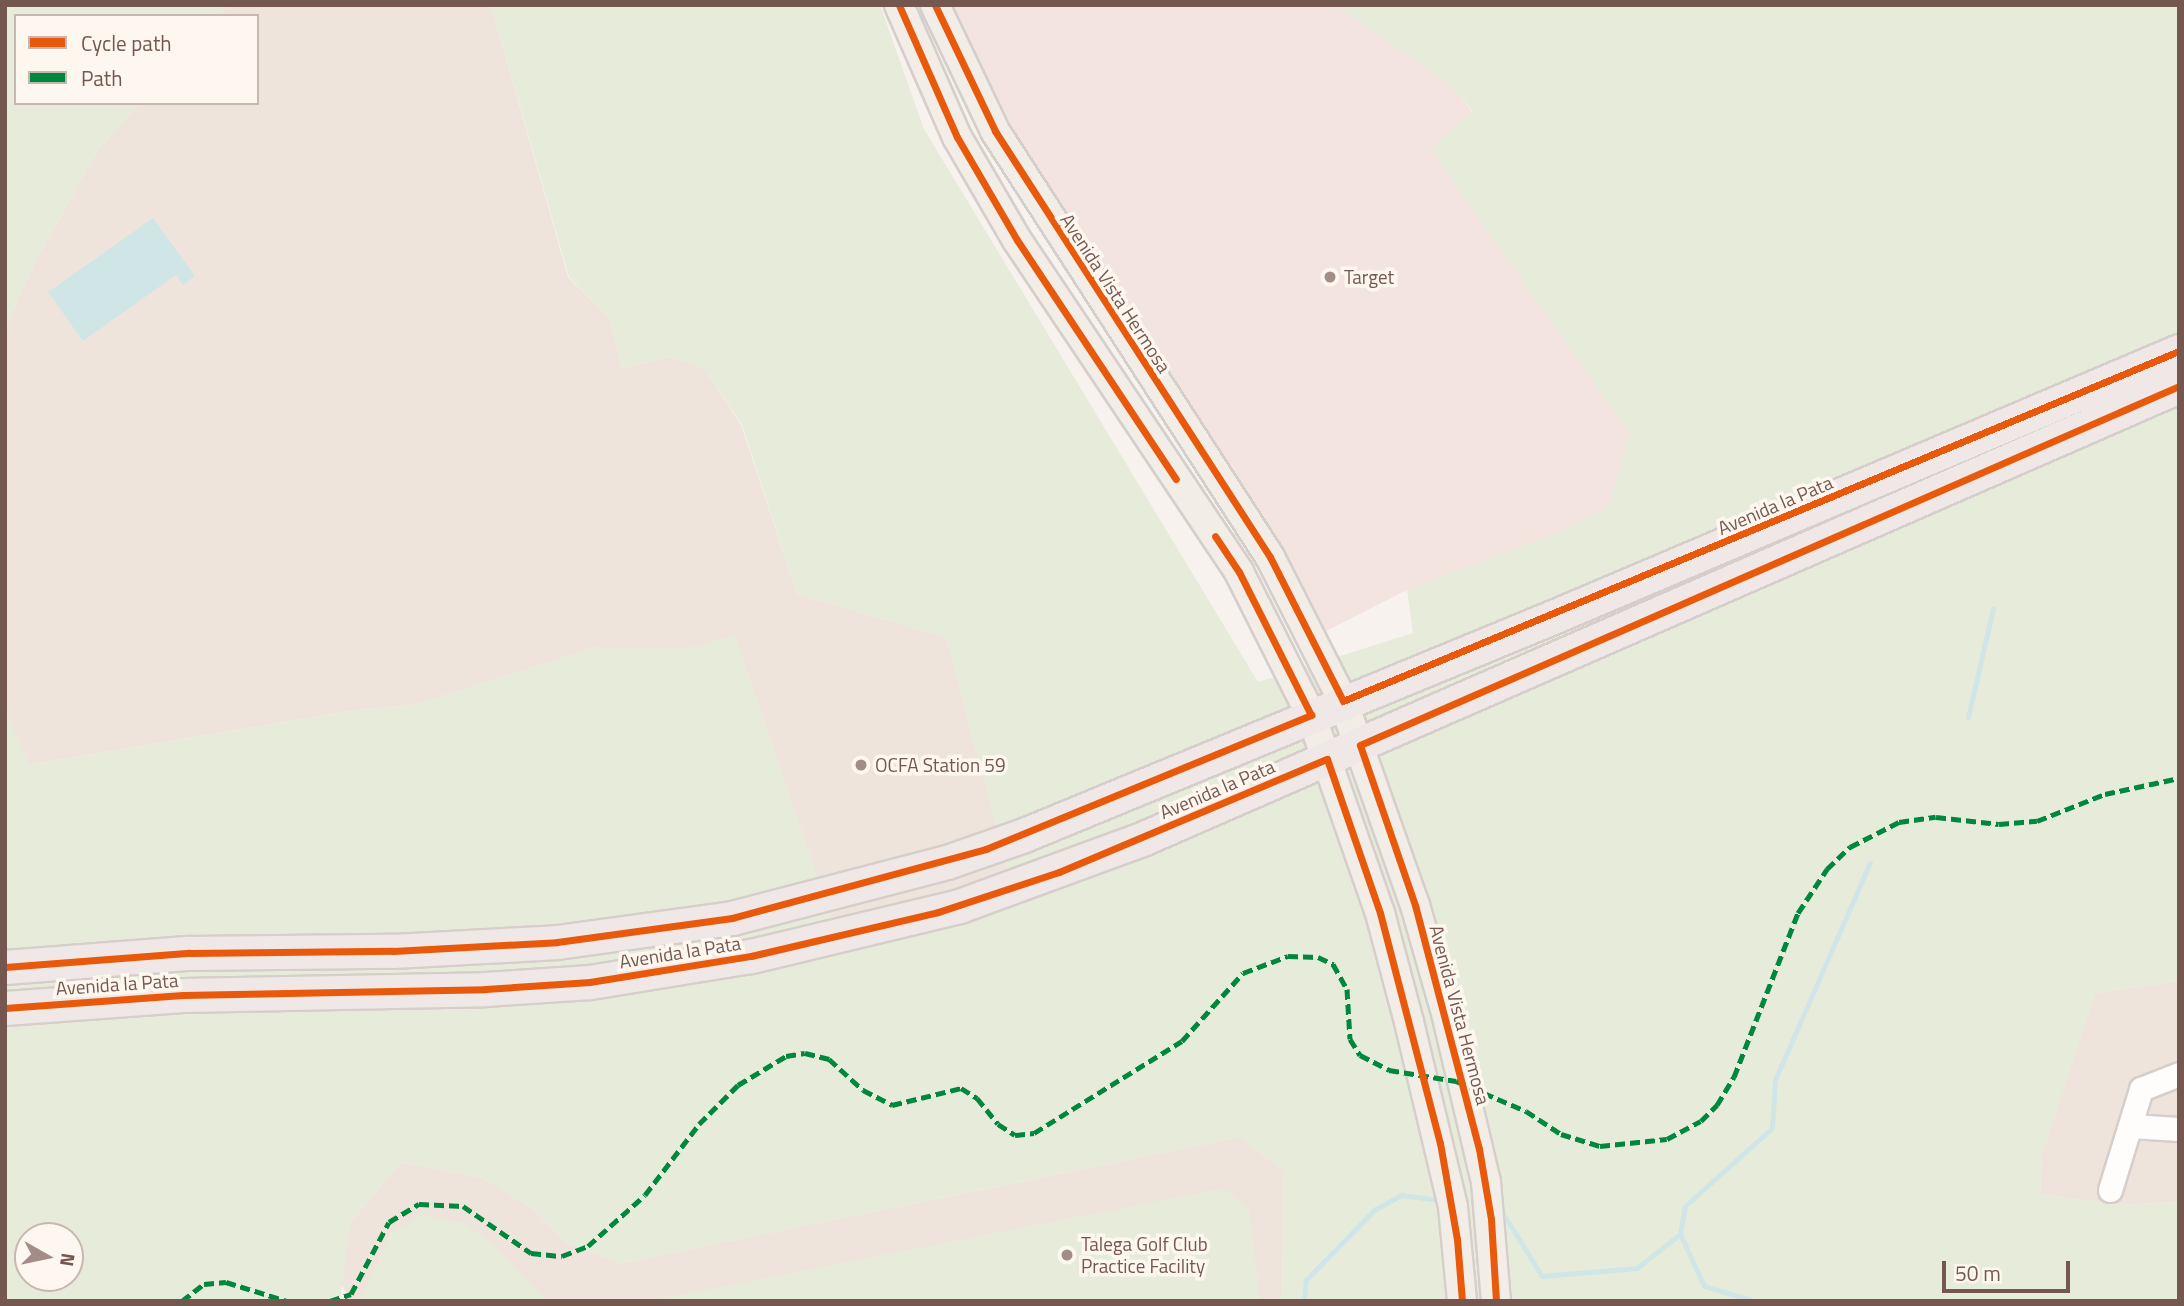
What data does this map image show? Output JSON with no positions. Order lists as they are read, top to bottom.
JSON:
{
  "streets": {
    "highway": ["Avenida la Pata"],
    "main road": ["Avenida Vista Hermosa"]
  },
  "crossings": [
    ["Avenida Vista Hermosa", "Avenida la Pata"]
  ],
  "places": ["Target", "OCFA Station 59", "Talega Golf Club Practice Facility"],
  "legend": ["Cycle path", "Path"],
  "scale_bar": "50 m",
  "north": "right"
}
